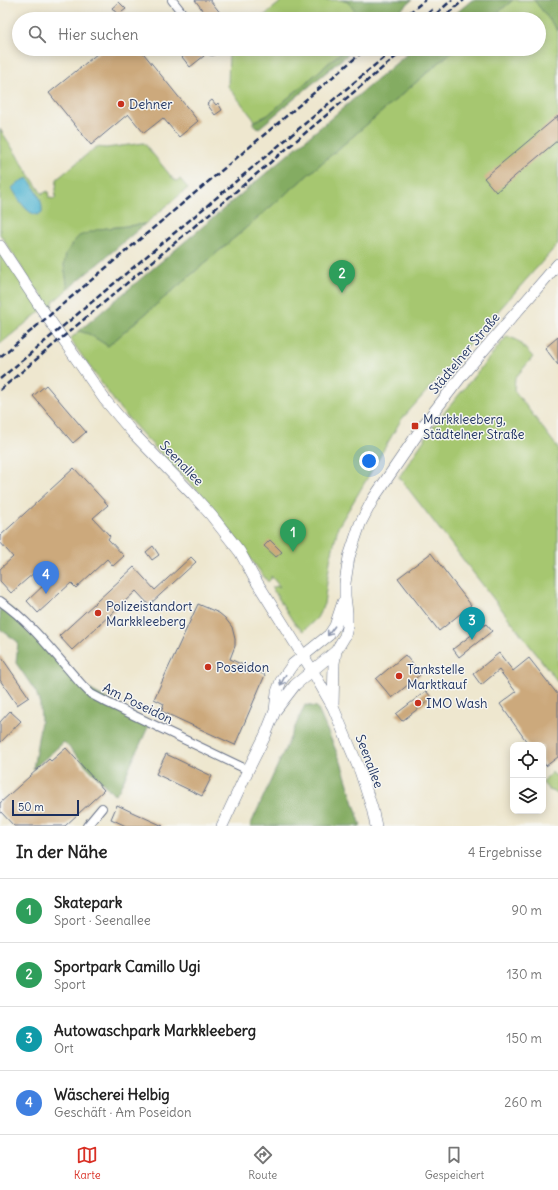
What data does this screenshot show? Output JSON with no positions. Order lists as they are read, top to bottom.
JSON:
{
  "streets": {
    "street": ["Städtelner Straße", "Seenallee", "Am Poseidon"]
  },
  "crossings": [
    ["Städtelner Straße", "Seenallee"],
    ["Städtelner Straße", "Am Poseidon"]
  ],
  "places": {
    "other": [
      "Dehner",
      "Polizeistandort Markkleeberg",
      "Poseidon",
      "Tankstelle Marktkauf",
      "IMO Wash"
    ],
    "transit": ["Markkleeberg, Städtelner Straße"]
  },
  "scale_bar": "50 m",
  "page": {
    "search": "Hier suchen",
    "pins": [
      "2",
      "1",
      "4",
      "3"
    ],
    "scale": "50 m",
    "heading": ["In der Nähe", "4 Ergebnisse"],
    "list": [
      {
        "mark": "1",
        "name": "Skatepark",
        "note": "Sport · Seenallee",
        "value": "90 m"
      },
      {
        "mark": "2",
        "name": "Sportpark Camillo Ugi",
        "note": "Sport",
        "value": "130 m"
      },
      {
        "mark": "3",
        "name": "Autowaschpark Markkleeberg",
        "note": "Ort",
        "value": "150 m"
      },
      {
        "mark": "4",
        "name": "Wäscherei Helbig",
        "note": "Geschäft · Am Poseidon",
        "value": "260 m"
      }
    ],
    "nav": ["Karte", "Route", "Gespeichert"]
  }
}
